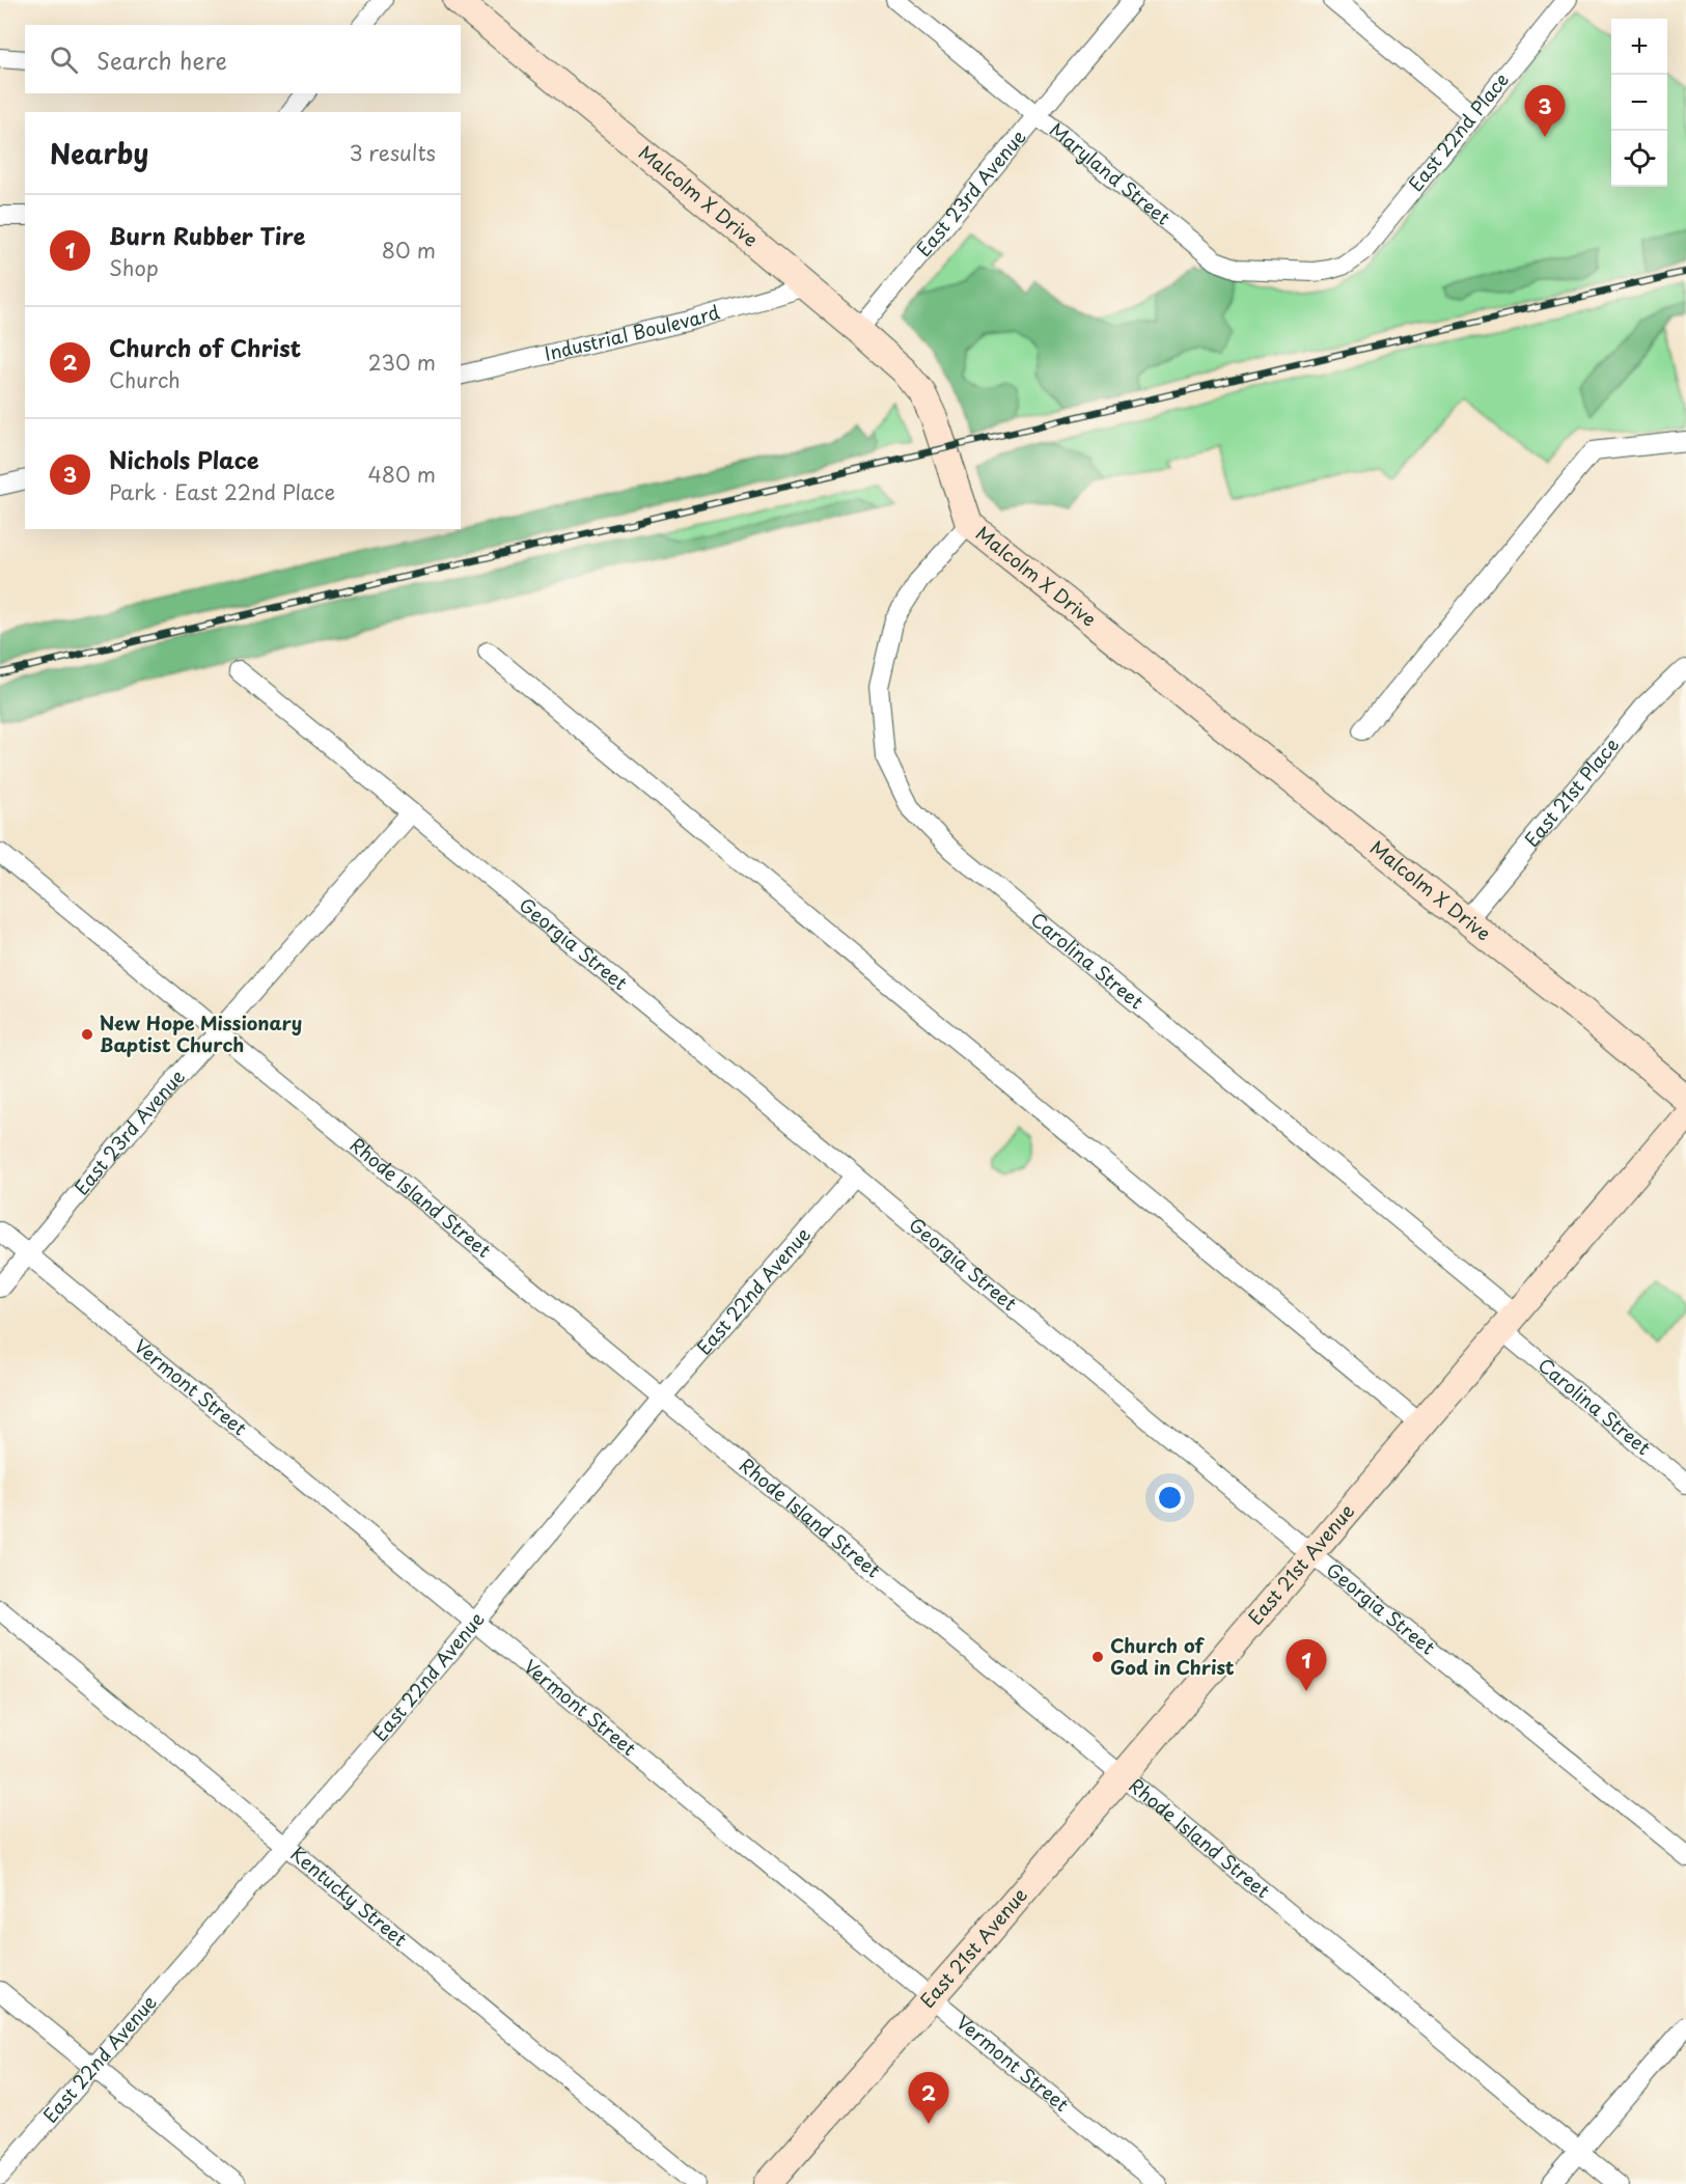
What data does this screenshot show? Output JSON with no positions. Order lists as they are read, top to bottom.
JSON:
{
  "streets": {
    "street": [
      "East 22nd Place",
      "Maryland Street",
      "East 23rd Avenue",
      "Malcolm X Drive",
      "Industrial Boulevard",
      "East 21st Place",
      "Georgia Street",
      "Carolina Street",
      "Rhode Island Street",
      "East 22nd Avenue",
      "Vermont Street",
      "East 21st Avenue",
      "Kentucky Street"
    ]
  },
  "crossings": [
    ["East 22nd Place", "Maryland Street"],
    ["Maryland Street", "East 23rd Avenue"],
    ["East 23rd Avenue", "Malcolm X Drive"],
    ["East 23rd Avenue", "Georgia Street"],
    ["East 23rd Avenue", "Rhode Island Street"],
    ["East 23rd Avenue", "Vermont Street"],
    ["Malcolm X Drive", "Industrial Boulevard"],
    ["Malcolm X Drive", "East 21st Place"],
    ["Malcolm X Drive", "Carolina Street"],
    ["Georgia Street", "East 22nd Avenue"],
    ["Georgia Street", "East 21st Avenue"],
    ["Carolina Street", "East 21st Avenue"],
    ["Rhode Island Street", "East 22nd Avenue"],
    ["Rhode Island Street", "East 21st Avenue"],
    ["East 22nd Avenue", "Vermont Street"],
    ["East 22nd Avenue", "Kentucky Street"],
    ["Vermont Street", "East 21st Avenue"]
  ],
  "places": ["New Hope Missionary Baptist Church", "Church of God in Christ"],
  "page": {
    "map_buttons": ["+", "−"],
    "search": "Search here",
    "pins": ["3", "1", "2"],
    "heading": ["Nearby", "3 results"],
    "list": [
      {
        "mark": "1",
        "name": "Burn Rubber Tire",
        "note": "Shop",
        "value": "80 m"
      },
      {
        "mark": "2",
        "name": "Church of Christ",
        "note": "Church",
        "value": "230 m"
      },
      {
        "mark": "3",
        "name": "Nichols Place",
        "note": "Park · East 22nd Place",
        "value": "480 m"
      }
    ]
  }
}
